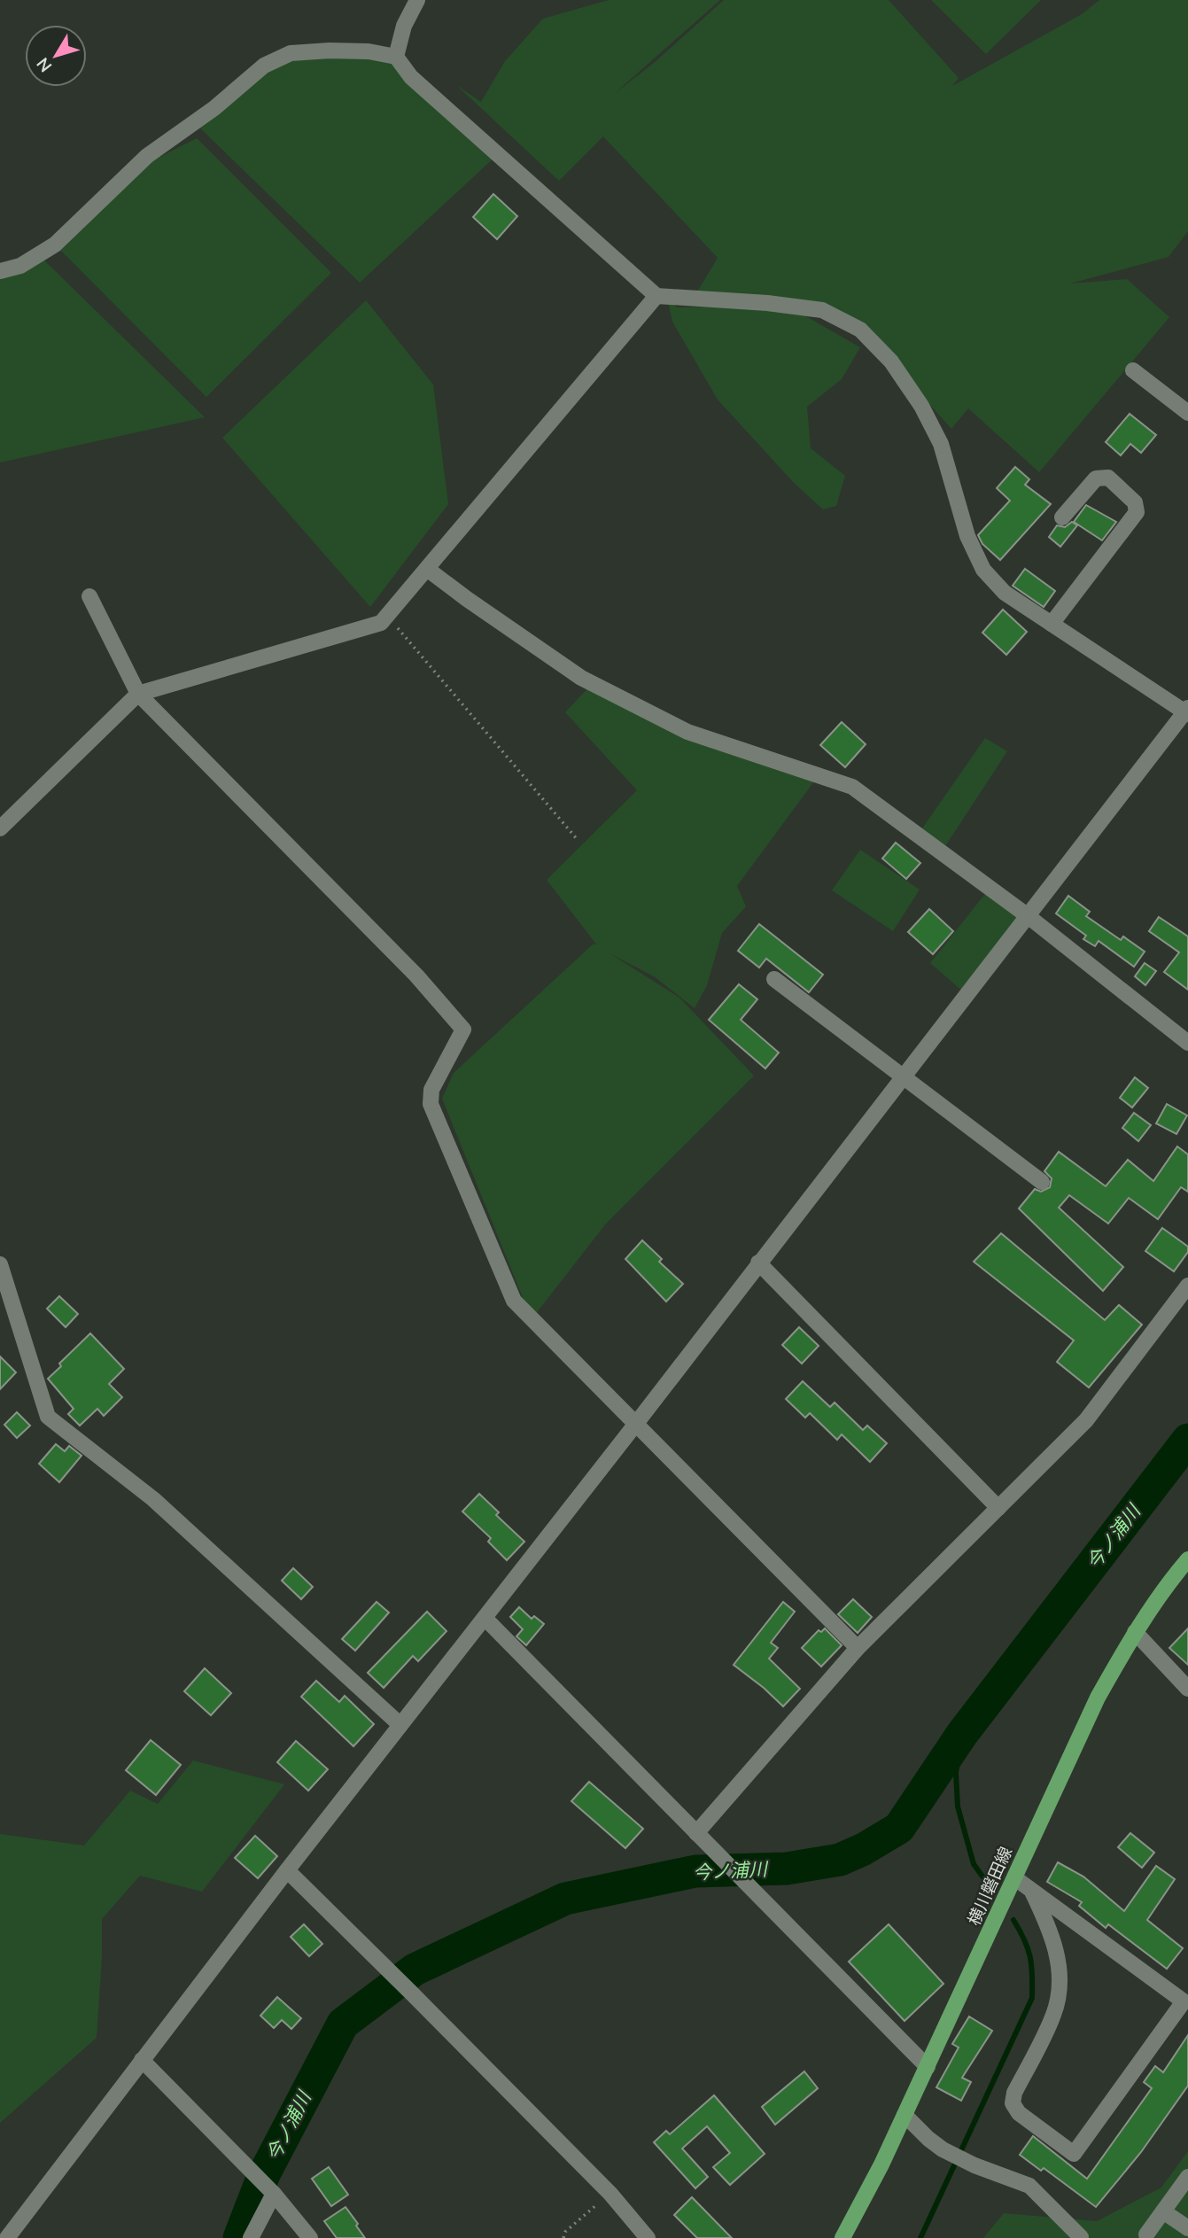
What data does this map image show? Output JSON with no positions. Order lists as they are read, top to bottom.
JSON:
{
  "streets": {
    "main road": ["横川磐田線"]
  },
  "water": ["今ノ浦川"],
  "north": "bottom left"
}
